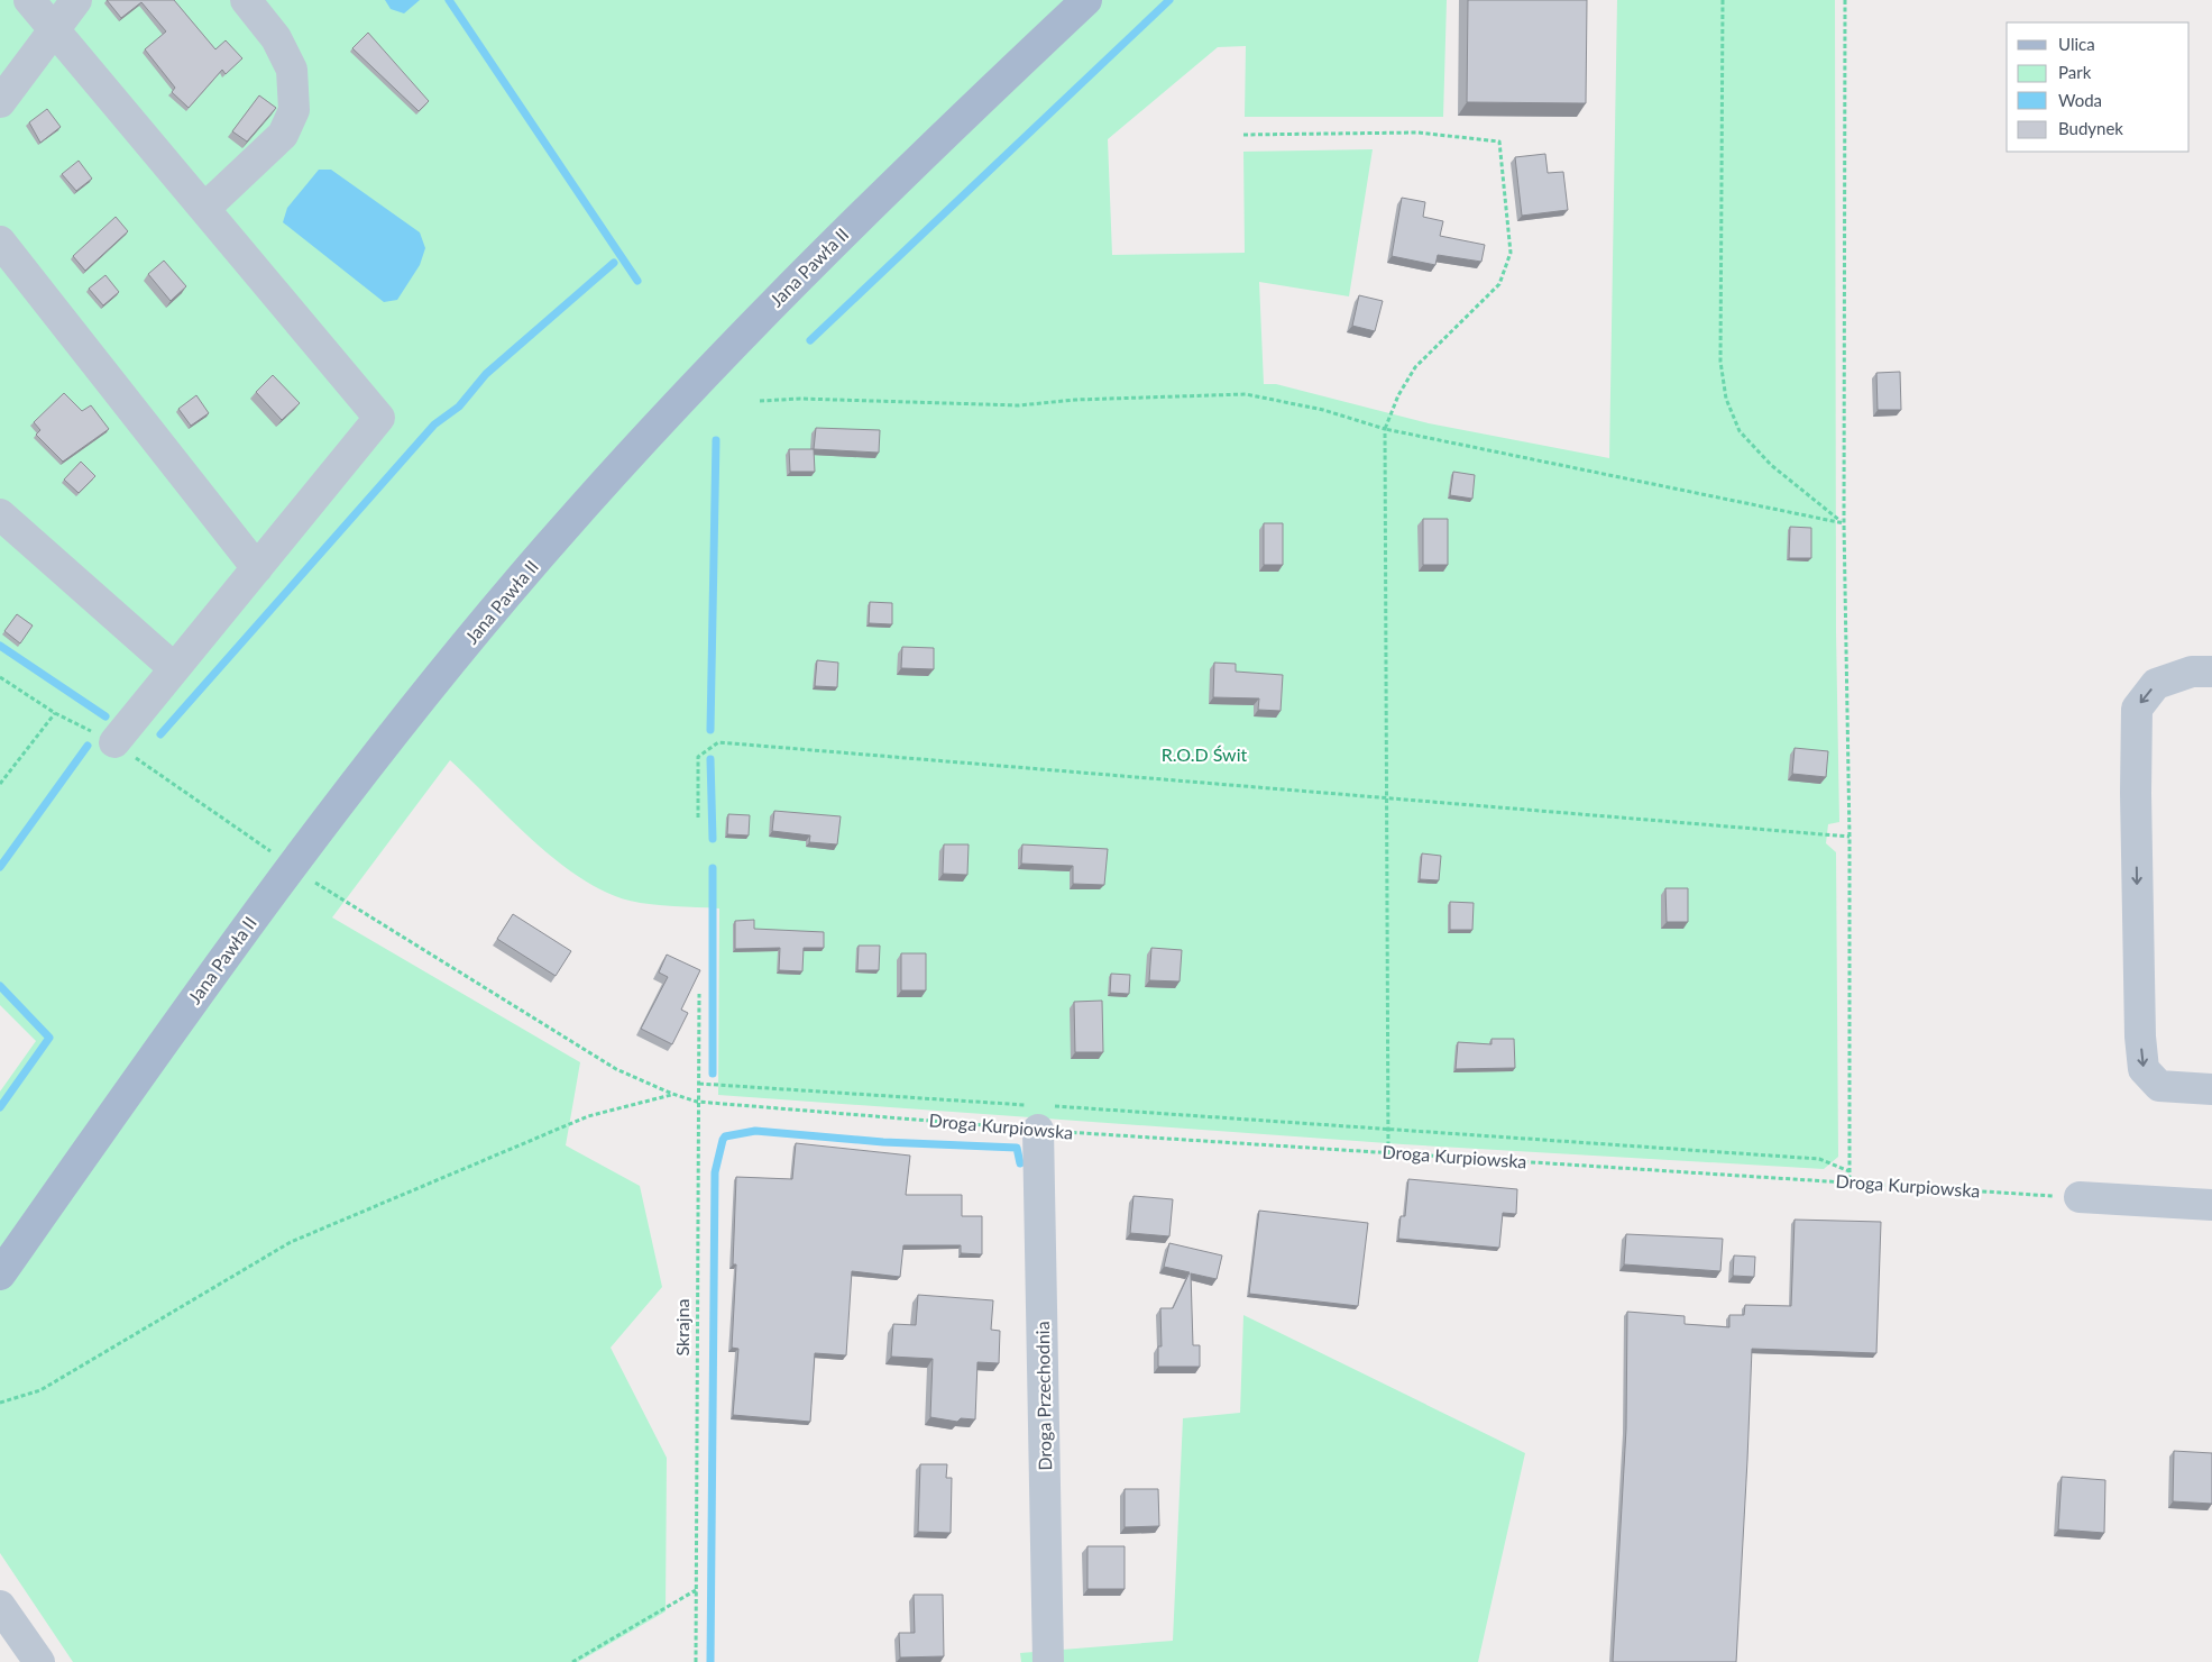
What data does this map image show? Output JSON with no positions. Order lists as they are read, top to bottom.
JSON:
{
  "streets": {
    "main road": ["Jana Pawła II"],
    "street": ["Droga Przechodnia"],
    "path": ["Droga Kurpiowska", "Skrajna"]
  },
  "crossings": [
    ["Droga Kurpiowska", "Skrajna"],
    ["Droga Kurpiowska", "Droga Przechodnia"]
  ],
  "parks": ["R.O.D Świt"],
  "legend": [
    "Ulica",
    "Park",
    "Woda",
    "Budynek"
  ]
}
